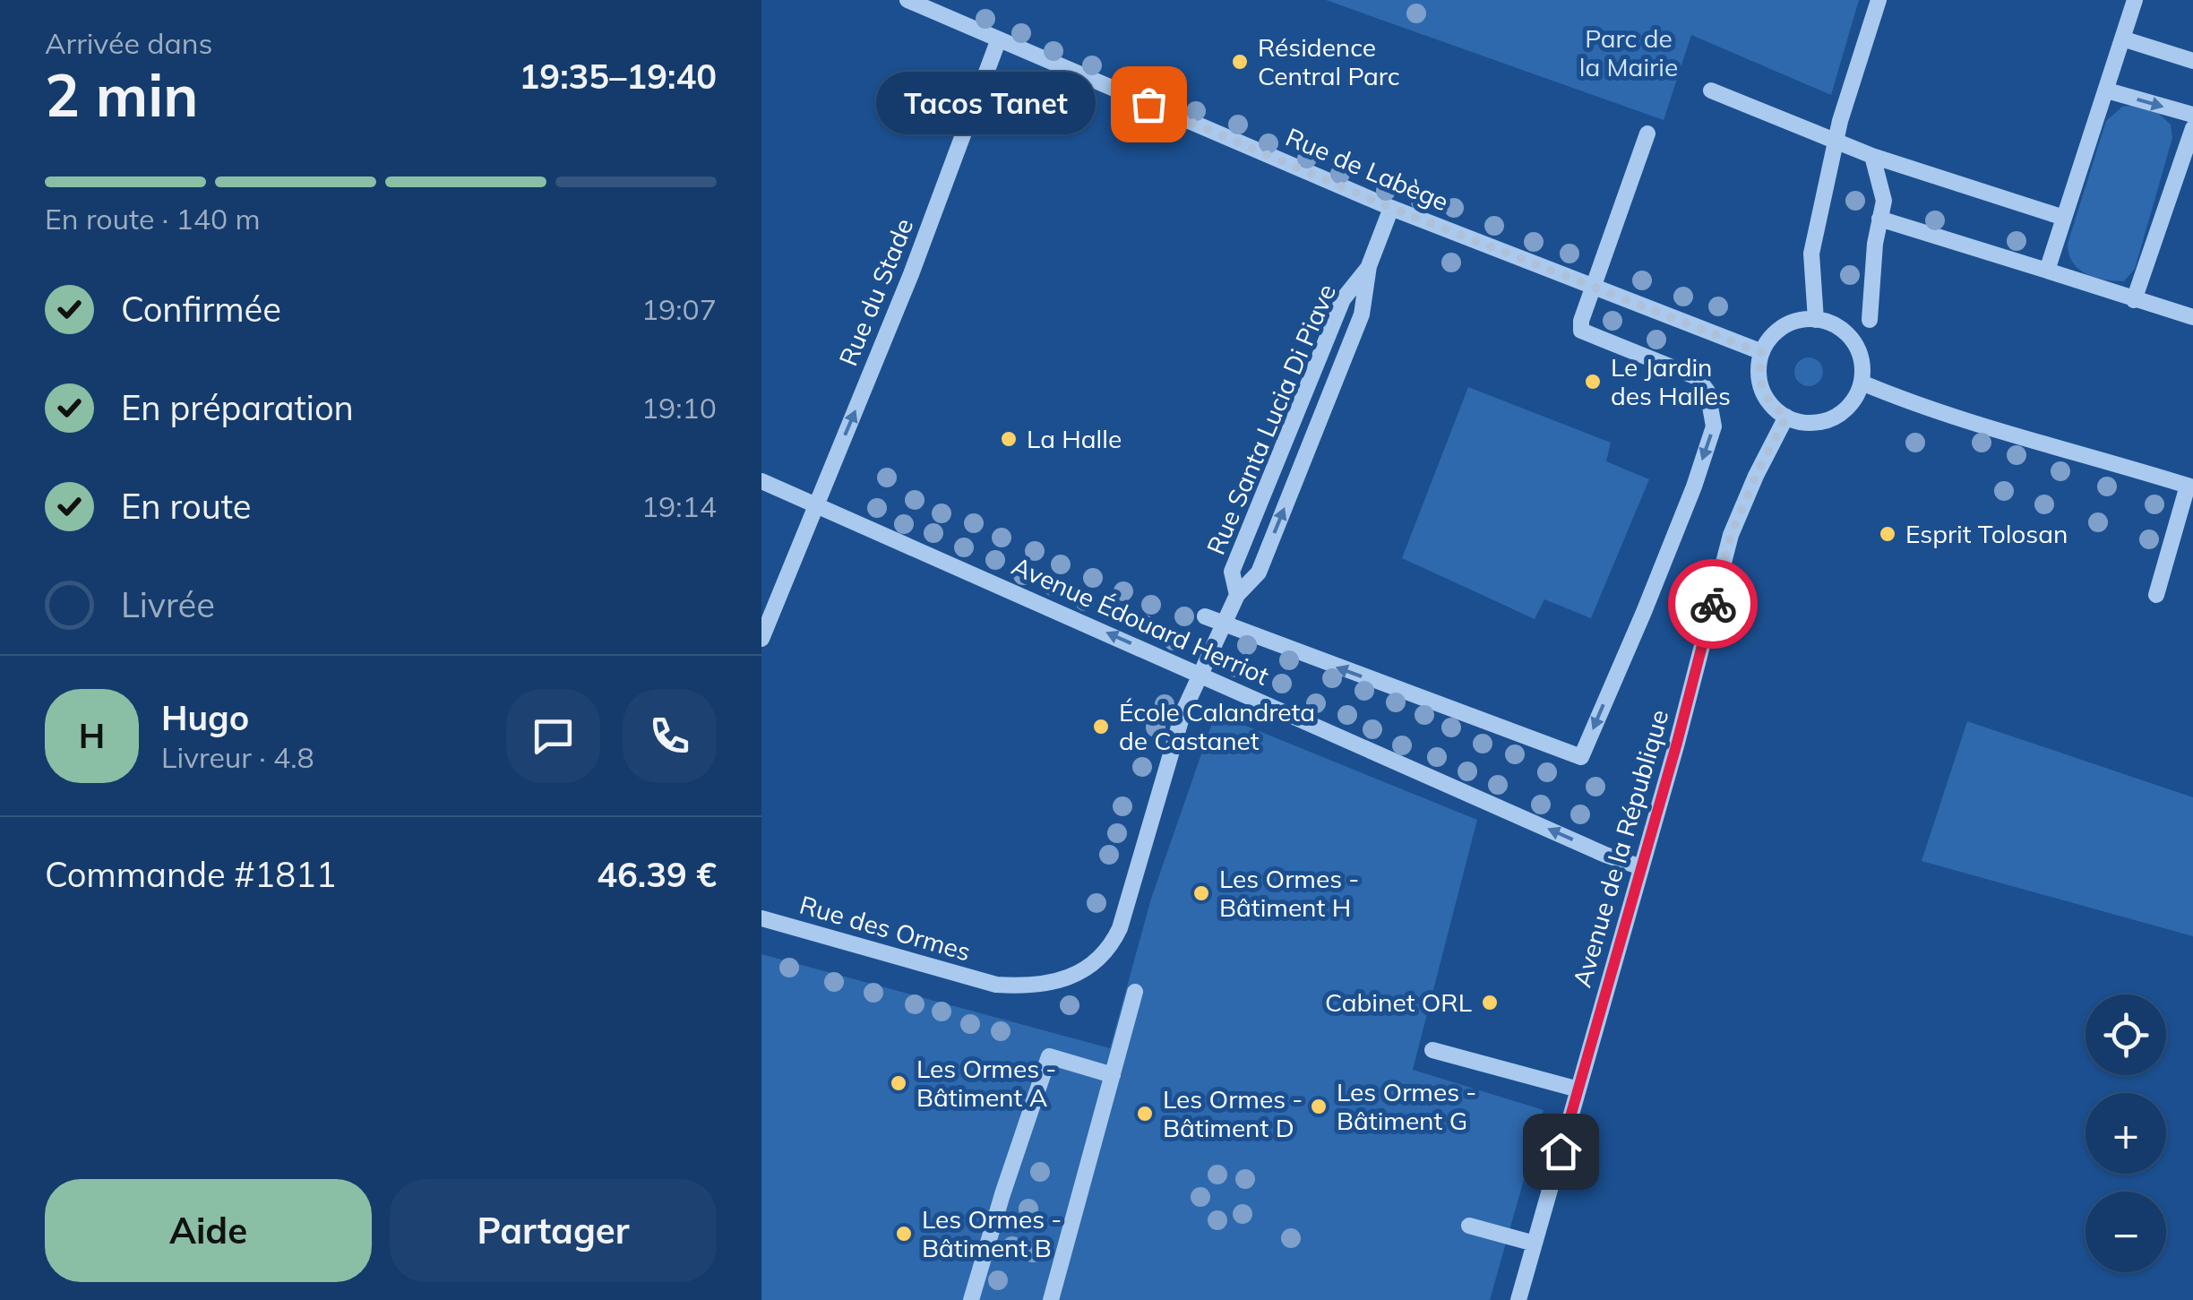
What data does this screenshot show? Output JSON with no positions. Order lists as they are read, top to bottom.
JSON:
{
  "streets": {
    "street": [
      "Rue de Labège",
      "Rue du Stade",
      "Rue Santa Lucia Di Piave",
      "Avenue Édouard Herriot",
      "Avenue de la République",
      "Rue des Ormes"
    ]
  },
  "crossings": [
    ["Rue de Labège", "Rue du Stade"],
    ["Rue de Labège", "Rue Santa Lucia Di Piave"],
    ["Rue de Labège", "Avenue de la République"],
    ["Rue du Stade", "Avenue Édouard Herriot"],
    ["Rue Santa Lucia Di Piave", "Avenue Édouard Herriot"],
    ["Rue Santa Lucia Di Piave", "Rue des Ormes"],
    ["Avenue Édouard Herriot", "Avenue de la République"],
    ["Avenue Édouard Herriot", "Rue des Ormes"]
  ],
  "one_way": ["Rue du Stade", "Avenue Édouard Herriot"],
  "parks": ["Parc de la Mairie"],
  "places": [
    "Résidence Central Parc",
    "Tacos Tanet",
    "Le Jardin des Halles",
    "La Halle",
    "Esprit Tolosan",
    "École Calandreta de Castanet",
    "Les Ormes - Bâtiment H",
    "Cabinet ORL",
    "Les Ormes - Bâtiment A",
    "Les Ormes - Bâtiment G",
    "Les Ormes - Bâtiment D",
    "Les Ormes - Bâtiment B"
  ],
  "page": {
    "heading": ["2 min", "Arrivée dans", "19:35–19:40"],
    "panel": [
      "Hugo",
      "Livreur · 4.8",
      "Commande #1811",
      "46.39 €"
    ],
    "bubble": "Tacos Tanet",
    "bar": "En route · 140 m",
    "list": [
      ["Confirmée", "19:07"],
      ["En préparation", "19:10"],
      ["En route", "19:14"],
      "Livrée"
    ],
    "round": "H",
    "map_buttons": ["+", "−"],
    "buttons": ["Aide", "Partager"]
  }
}
